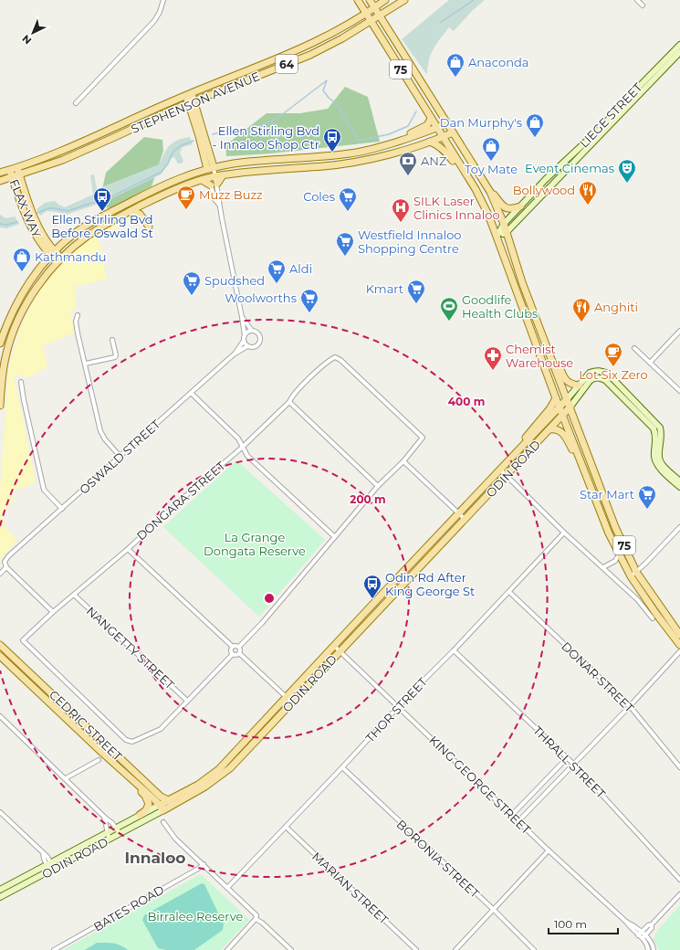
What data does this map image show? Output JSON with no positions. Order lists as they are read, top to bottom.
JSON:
{
  "streets": {
    "main road": [
      "64",
      "75",
      "STEPHENSON AVENUE",
      "LIEGE STREET",
      "FLAX WAY",
      "ODIN ROAD",
      "CEDRIC STREET"
    ],
    "street": [
      "OSWALD STREET",
      "DONGARA STREET",
      "NANGETTY STREET",
      "DONAR STREET",
      "THOR STREET",
      "THRALL STREET",
      "KING GEORGE STREET",
      "BORONIA STREET",
      "MARIAN STREET",
      "BATES ROAD"
    ]
  },
  "crossings": [
    ["75", "STEPHENSON AVENUE"],
    ["75", "LIEGE STREET"],
    ["75", "ODIN ROAD"],
    ["STEPHENSON AVENUE", "FLAX WAY"],
    ["ODIN ROAD", "CEDRIC STREET"],
    ["ODIN ROAD", "KING GEORGE STREET"],
    ["DONGARA STREET", "NANGETTY STREET"],
    ["DONAR STREET", "THOR STREET"],
    ["THOR STREET", "THRALL STREET"],
    ["THOR STREET", "KING GEORGE STREET"],
    ["THOR STREET", "BORONIA STREET"],
    ["THOR STREET", "MARIAN STREET"]
  ],
  "districts": ["Innaloo"],
  "parks": ["La Grange Dongata Reserve", "Birralee Reserve"],
  "places": {
    "shop": [
      "Anaconda",
      "Dan Murphy's",
      "Toy Mate",
      "Kathmandu"
    ],
    "bus stop": ["Ellen Stirling Bvd - Innaloo Shop Ctr", "Ellen Stirling Bvd Before Oswald St", "Odin Rd After King George St"],
    "bank": ["ANZ"],
    "theatre": ["Event Cinemas"],
    "restaurant": ["Bollywood", "Anghiti"],
    "cafe": ["Muzz Buzz", "Lot Six Zero"],
    "supermarket": [
      "Coles",
      "Westfield Innaloo Shopping Centre",
      "Aldi",
      "Spudshed",
      "Kmart",
      "Woolworths",
      "Star Mart"
    ],
    "hospital": ["SILK Laser Clinics Innaloo"],
    "sports": ["Goodlife Health Clubs"],
    "pharmacy": ["Chemist Warehouse"]
  },
  "scale_bar": "100 m",
  "north": "bottom left",
  "rings": ["400 m", "200 m"]
}
